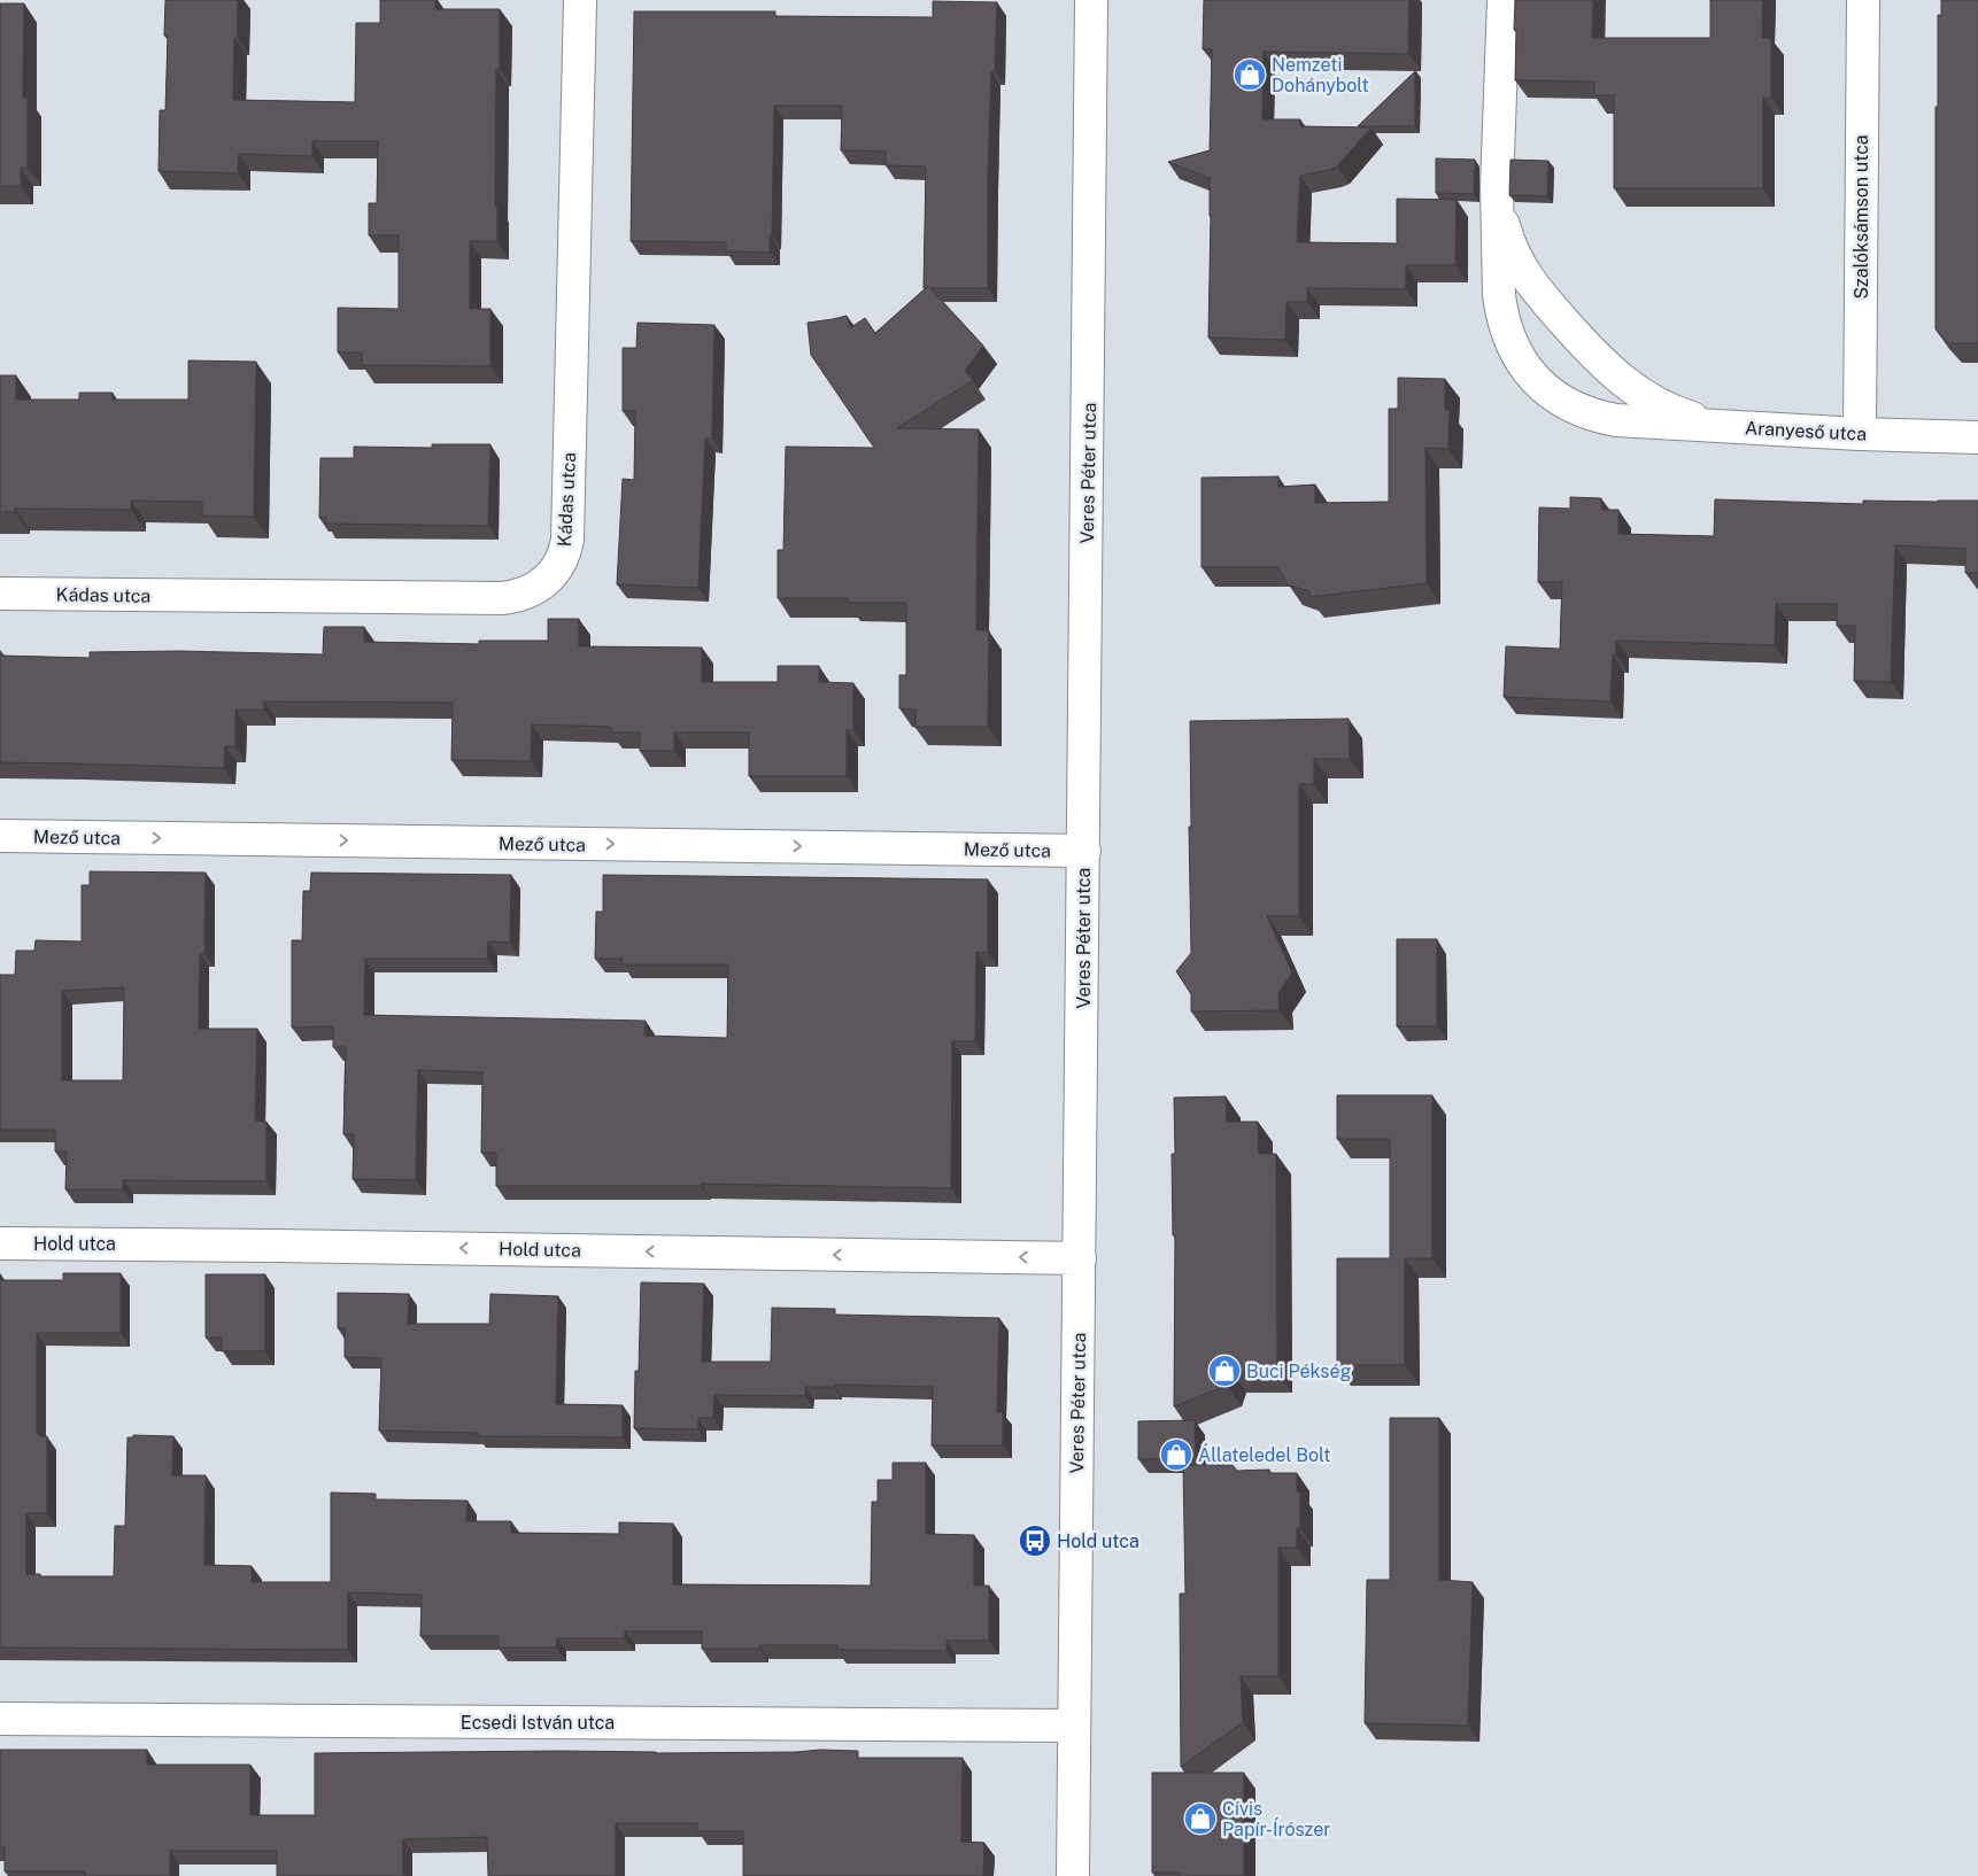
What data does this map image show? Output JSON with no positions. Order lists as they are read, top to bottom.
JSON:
{
  "streets": {
    "street": [
      "Szalóksámson utca",
      "Aranyeső utca",
      "Veres Péter utca",
      "Kádas utca",
      "Mező utca",
      "Hold utca",
      "Ecsedi István utca"
    ]
  },
  "crossings": [
    ["Szalóksámson utca", "Aranyeső utca"],
    ["Veres Péter utca", "Mező utca"],
    ["Veres Péter utca", "Hold utca"],
    ["Veres Péter utca", "Ecsedi István utca"]
  ],
  "one_way": ["Mező utca", "Hold utca"],
  "places": {
    "shop": [
      "Nemzeti Dohánybolt",
      "Buci Pékség",
      "Állateledel Bolt",
      "Cívis Papír-Írószer"
    ],
    "bus stop": ["Hold utca"]
  }
}
